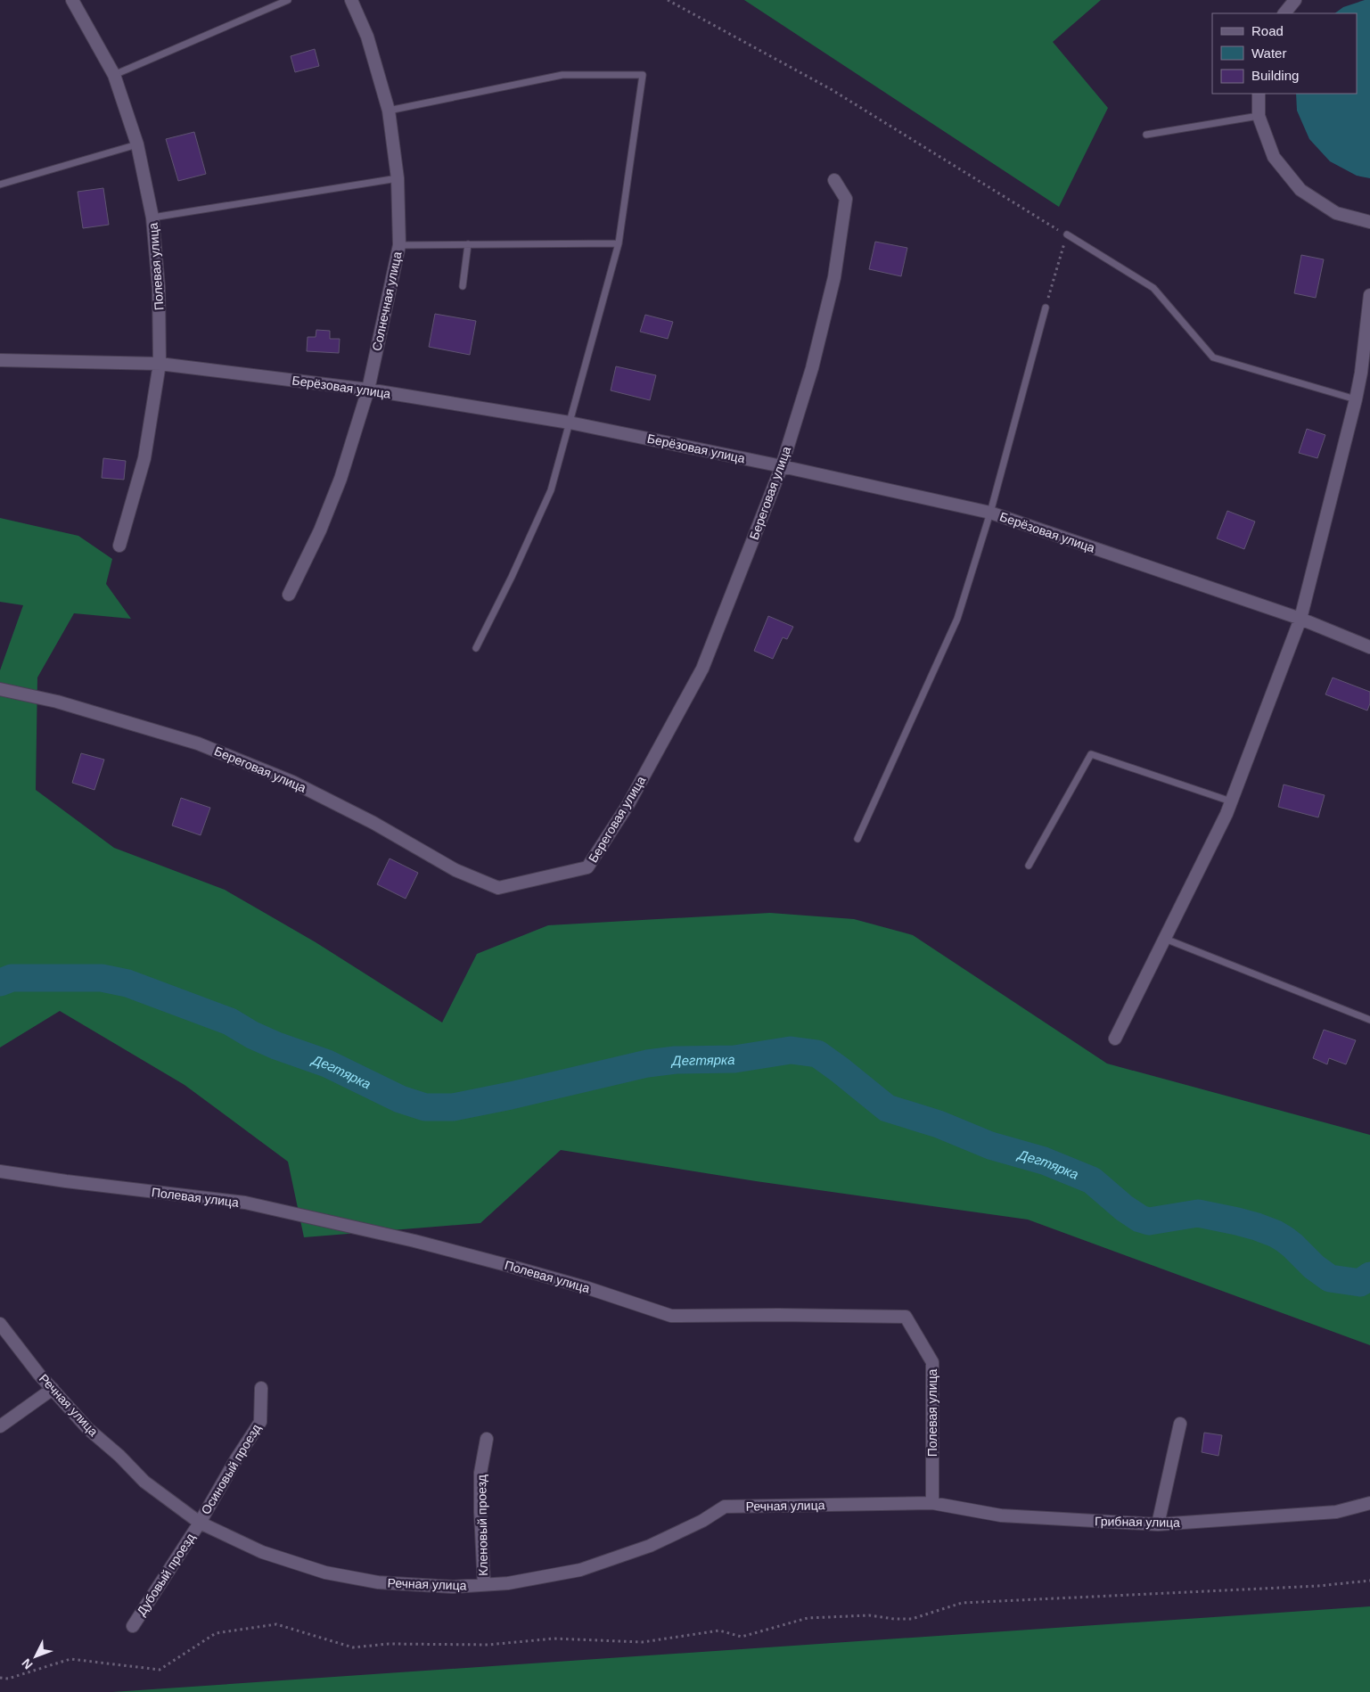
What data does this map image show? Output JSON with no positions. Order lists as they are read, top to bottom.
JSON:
{
  "streets": {
    "street": [
      "Полевая улица",
      "Солнечная улица",
      "Берёзовая улица",
      "Береговая улица",
      "Речная улица",
      "Осиновый проезд",
      "Грибная улица",
      "Кленовый проезд",
      "Дубовый проезд"
    ]
  },
  "crossings": [
    ["Полевая улица", "Берёзовая улица"],
    ["Полевая улица", "Речная улица"],
    ["Полевая улица", "Грибная улица"],
    ["Солнечная улица", "Берёзовая улица"],
    ["Берёзовая улица", "Береговая улица"],
    ["Речная улица", "Осиновый проезд"],
    ["Речная улица", "Грибная улица"],
    ["Речная улица", "Кленовый проезд"],
    ["Речная улица", "Дубовый проезд"],
    ["Осиновый проезд", "Дубовый проезд"]
  ],
  "water": ["Дегтярка"],
  "legend": ["Road", "Water", "Building"],
  "north": "bottom left"
}
